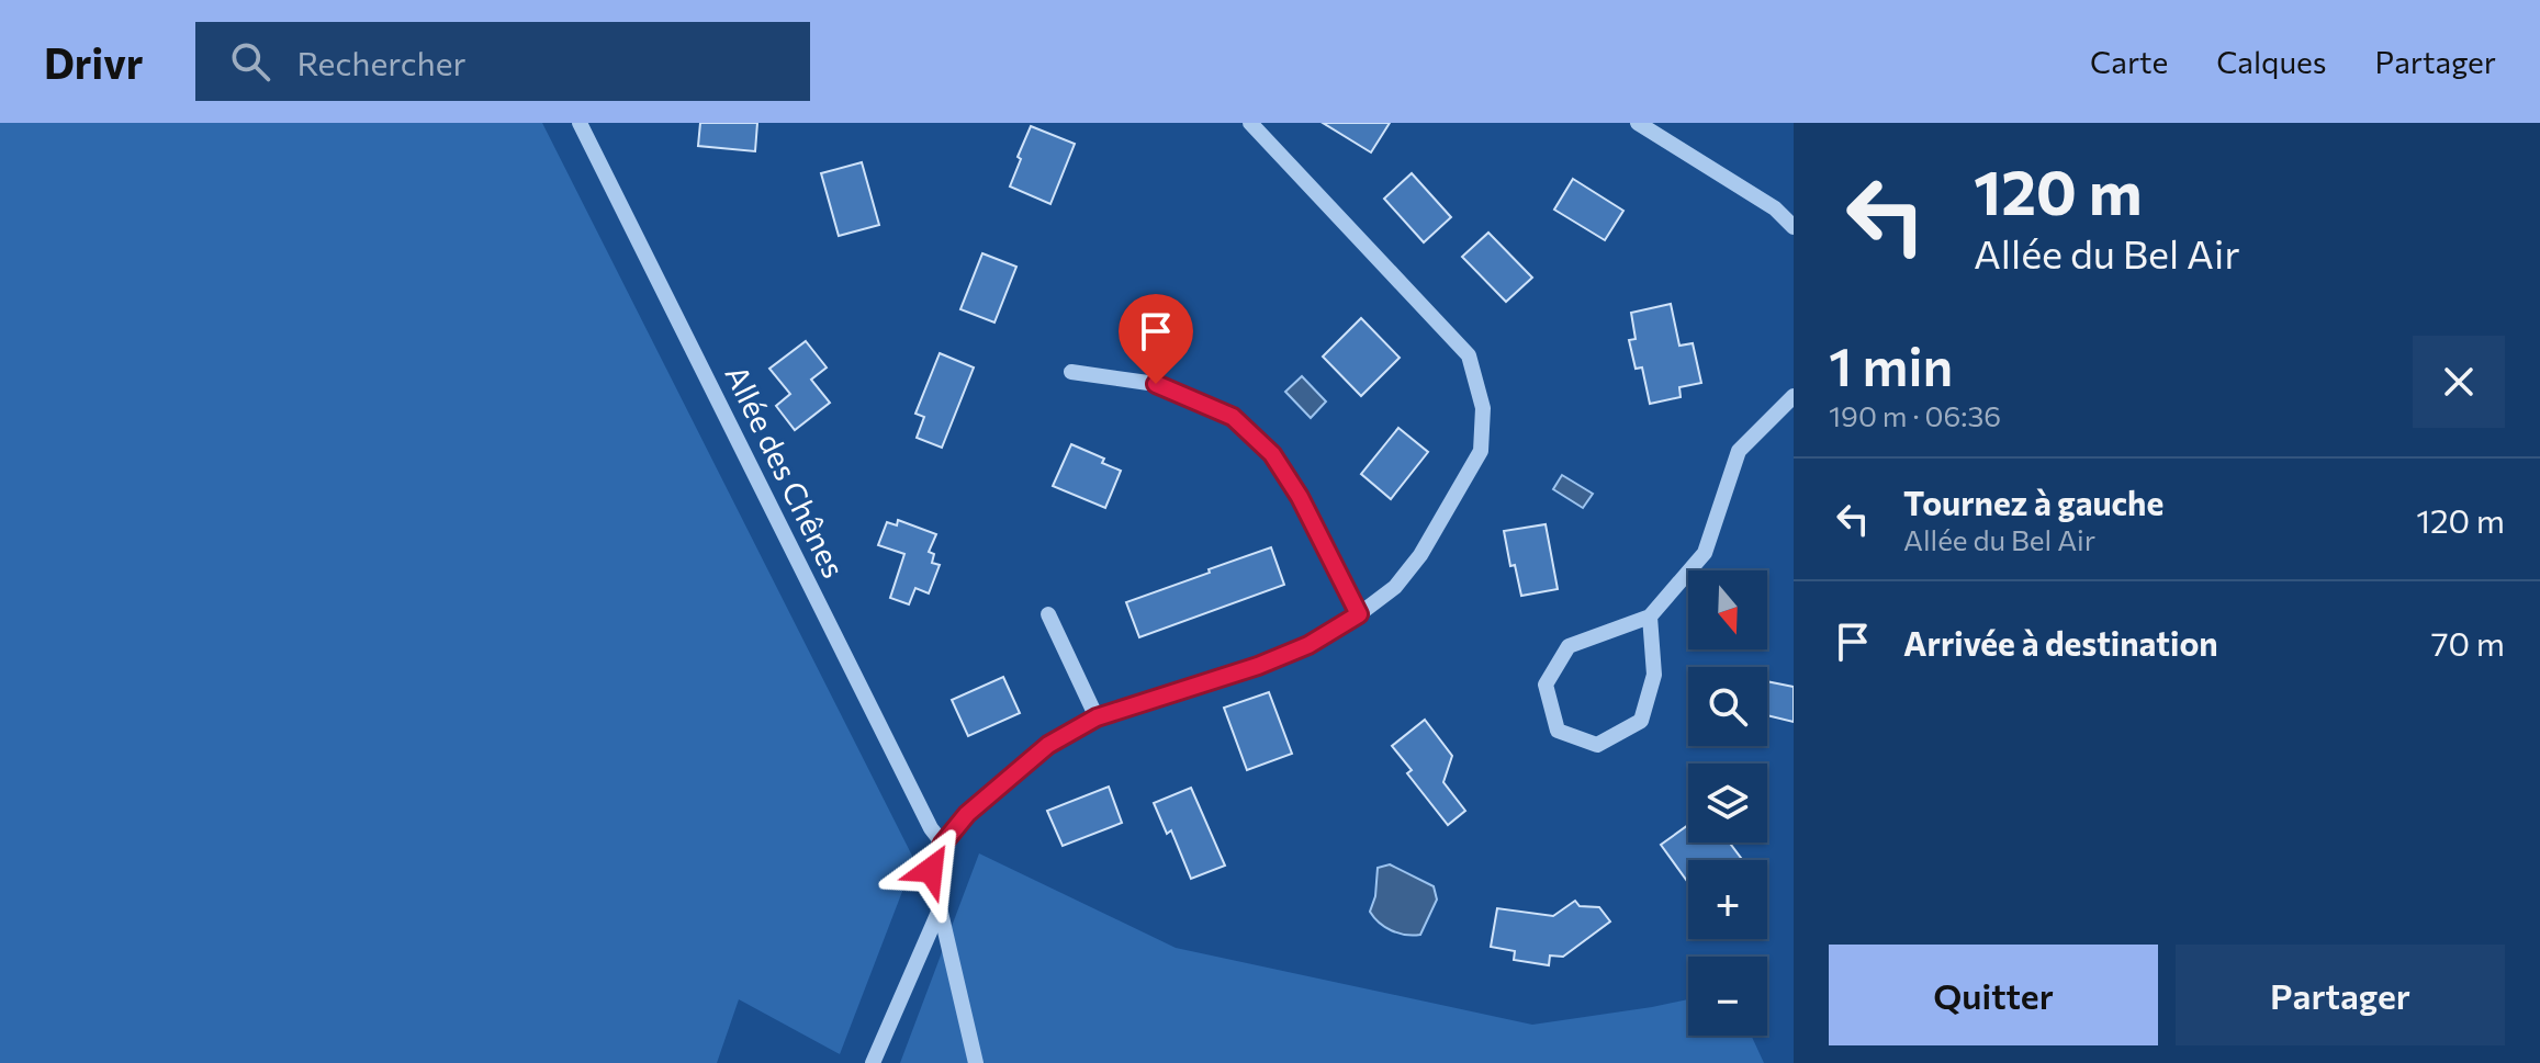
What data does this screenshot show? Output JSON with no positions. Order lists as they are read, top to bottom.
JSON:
{
  "streets": {
    "street": ["Allée des Chênes"]
  },
  "north": "bottom",
  "page": {
    "header": "Drivr",
    "search": "Rechercher",
    "nav": ["Carte", "Calques", "Partager"],
    "turn": ["120 m", "Allée du Bel Air"],
    "heading": ["1 min", "190 m · 06:36"],
    "list": [
      {
        "name": "Tournez à gauche",
        "note": "Allée du Bel Air",
        "value": "120 m"
      },
      {
        "name": "Arrivée à destination",
        "value": "70 m"
      }
    ],
    "map_buttons": ["+", "−"],
    "buttons": ["Quitter", "Partager"]
  }
}
